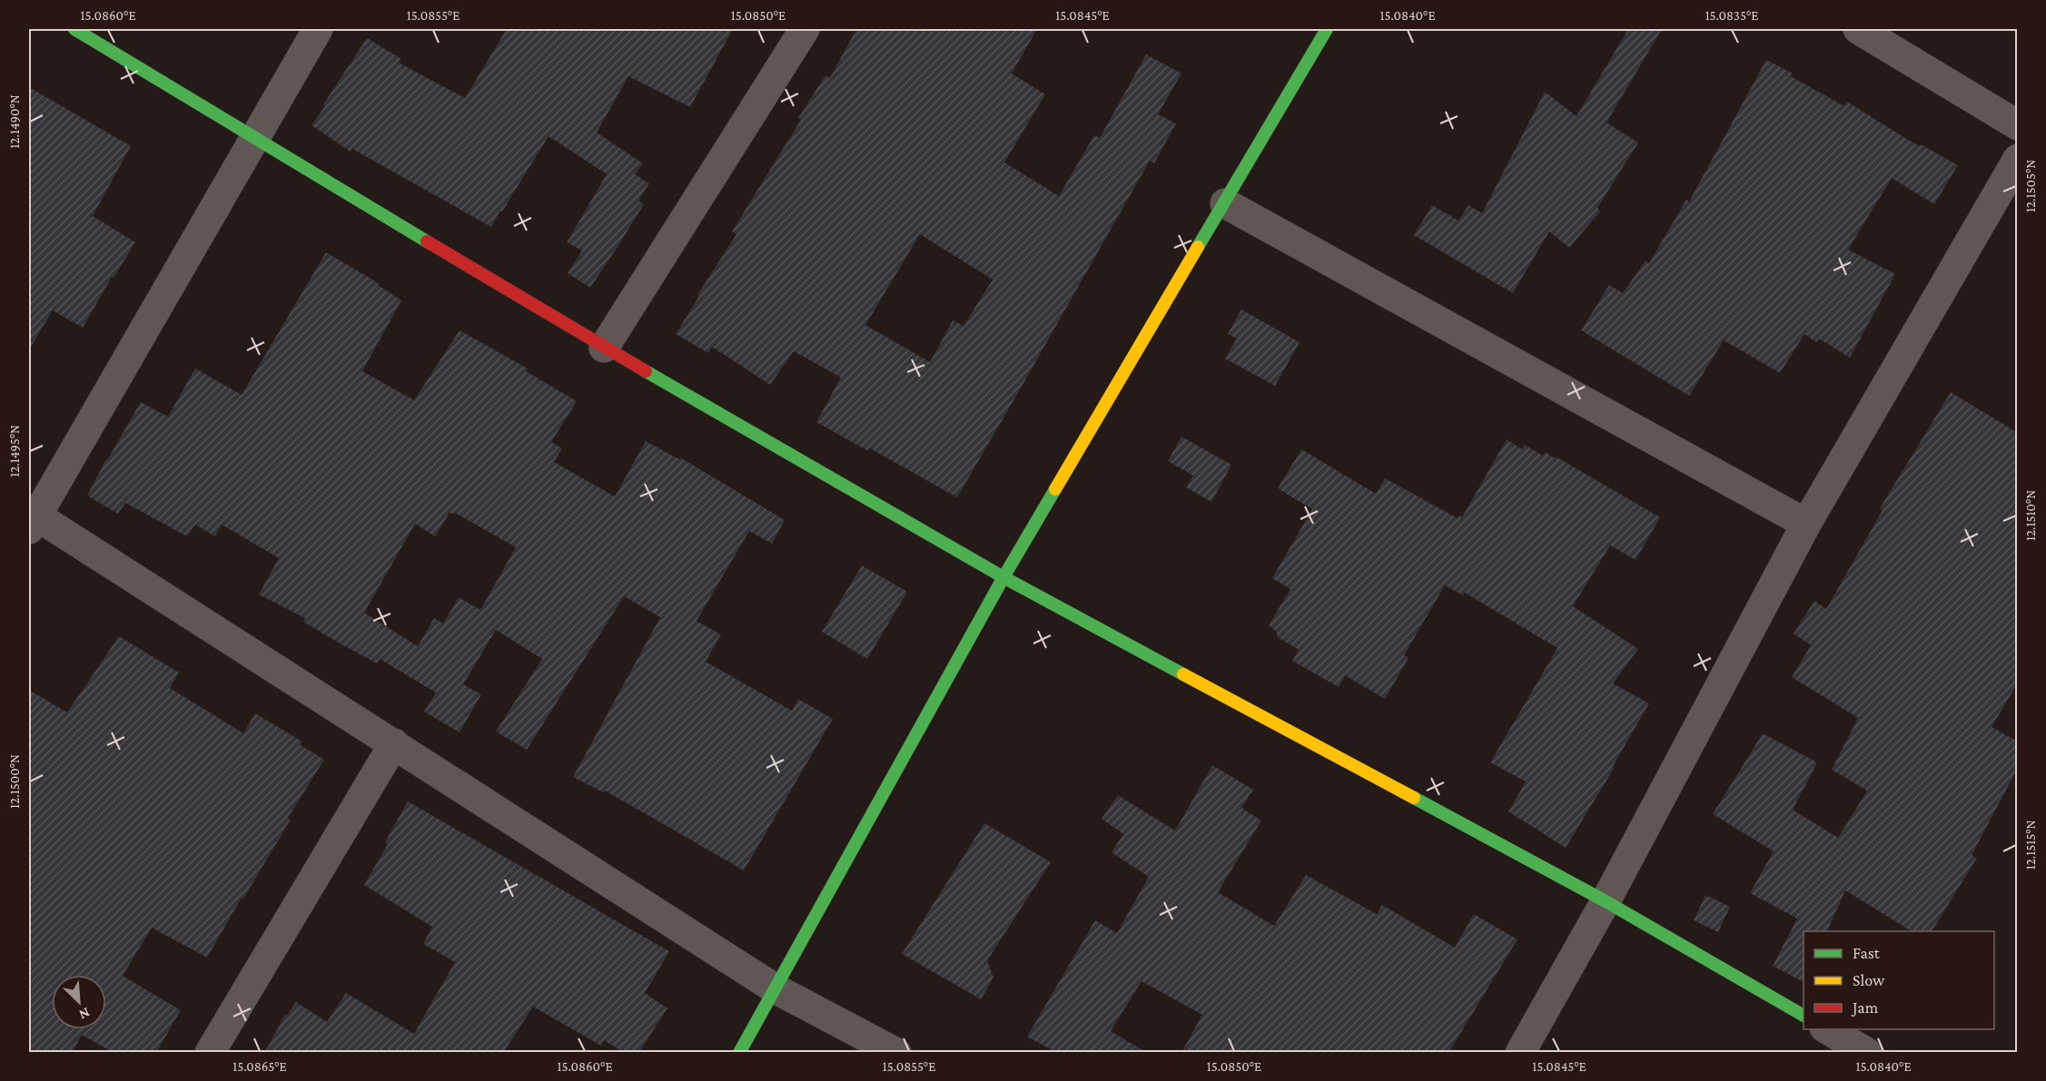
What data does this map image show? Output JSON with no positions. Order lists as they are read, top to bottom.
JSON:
{
  "legend": ["Fast", "Slow", "Jam"],
  "north": "bottom right",
  "coordinates": [
    "15.0860°E",
    "15.0855°E",
    "15.0850°E",
    "15.0845°E",
    "15.0840°E",
    "15.0835°E",
    "12.1490°N",
    "12.1505°N",
    "12.1495°N",
    "12.1510°N",
    "12.1500°N",
    "12.1515°N",
    "15.0865°E"
  ]
}
